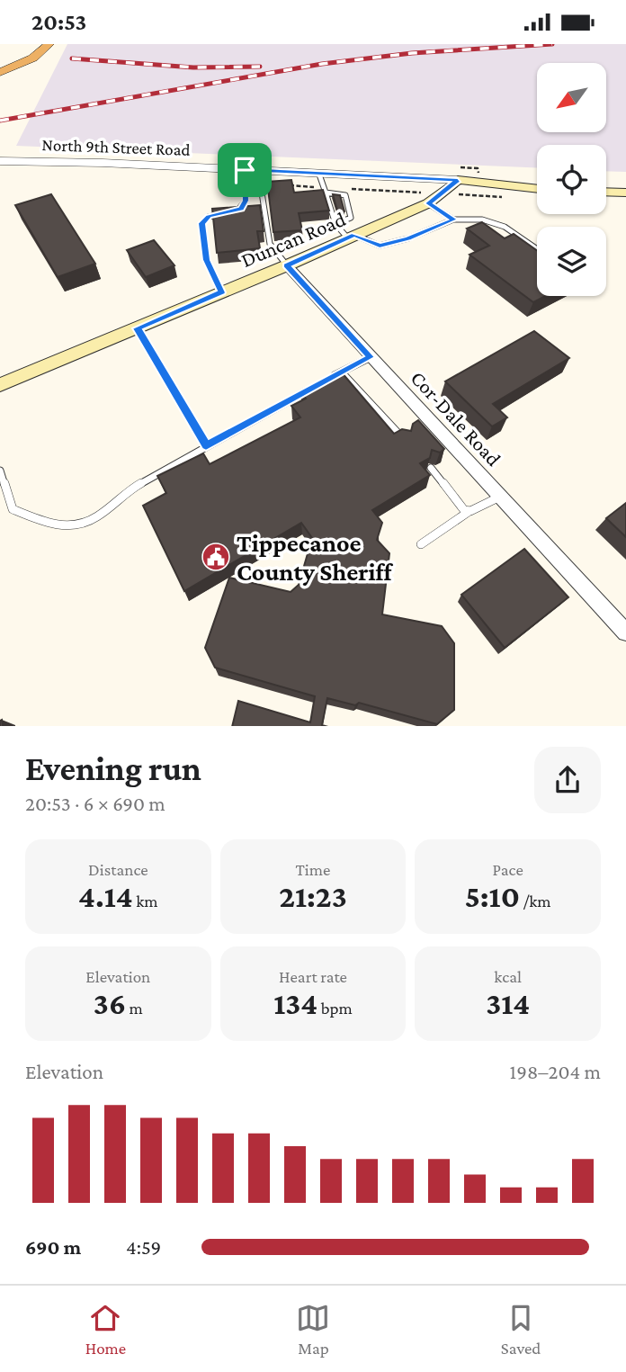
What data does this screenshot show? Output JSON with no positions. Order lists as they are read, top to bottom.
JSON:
{
  "streets": {
    "main road": ["Duncan Road"],
    "street": ["North 9th Street Road", "Cor-Dale Road"]
  },
  "crossings": [
    ["North 9th Street Road", "Duncan Road"],
    ["Duncan Road", "Cor-Dale Road"]
  ],
  "places": {
    "public building": ["Tippecanoe County Sheriff"]
  },
  "north": "bottom left",
  "page": {
    "status": "20:53",
    "heading": ["Evening run", "20:53 · 6 × 690 m"],
    "stats": [
      ["Distance", "4.14 km"],
      ["Time", "21:23"],
      ["Pace", "5:10 /km"],
      ["Elevation", "36 m"],
      ["Heart rate", "134 bpm"],
      ["kcal", "314"]
    ],
    "chart": ["Elevation", "198–204 m"],
    "list": [
      {
        "name": "690 m",
        "note": "4:59"
      }
    ],
    "tabs": ["Home", "Map", "Saved"]
  }
}
